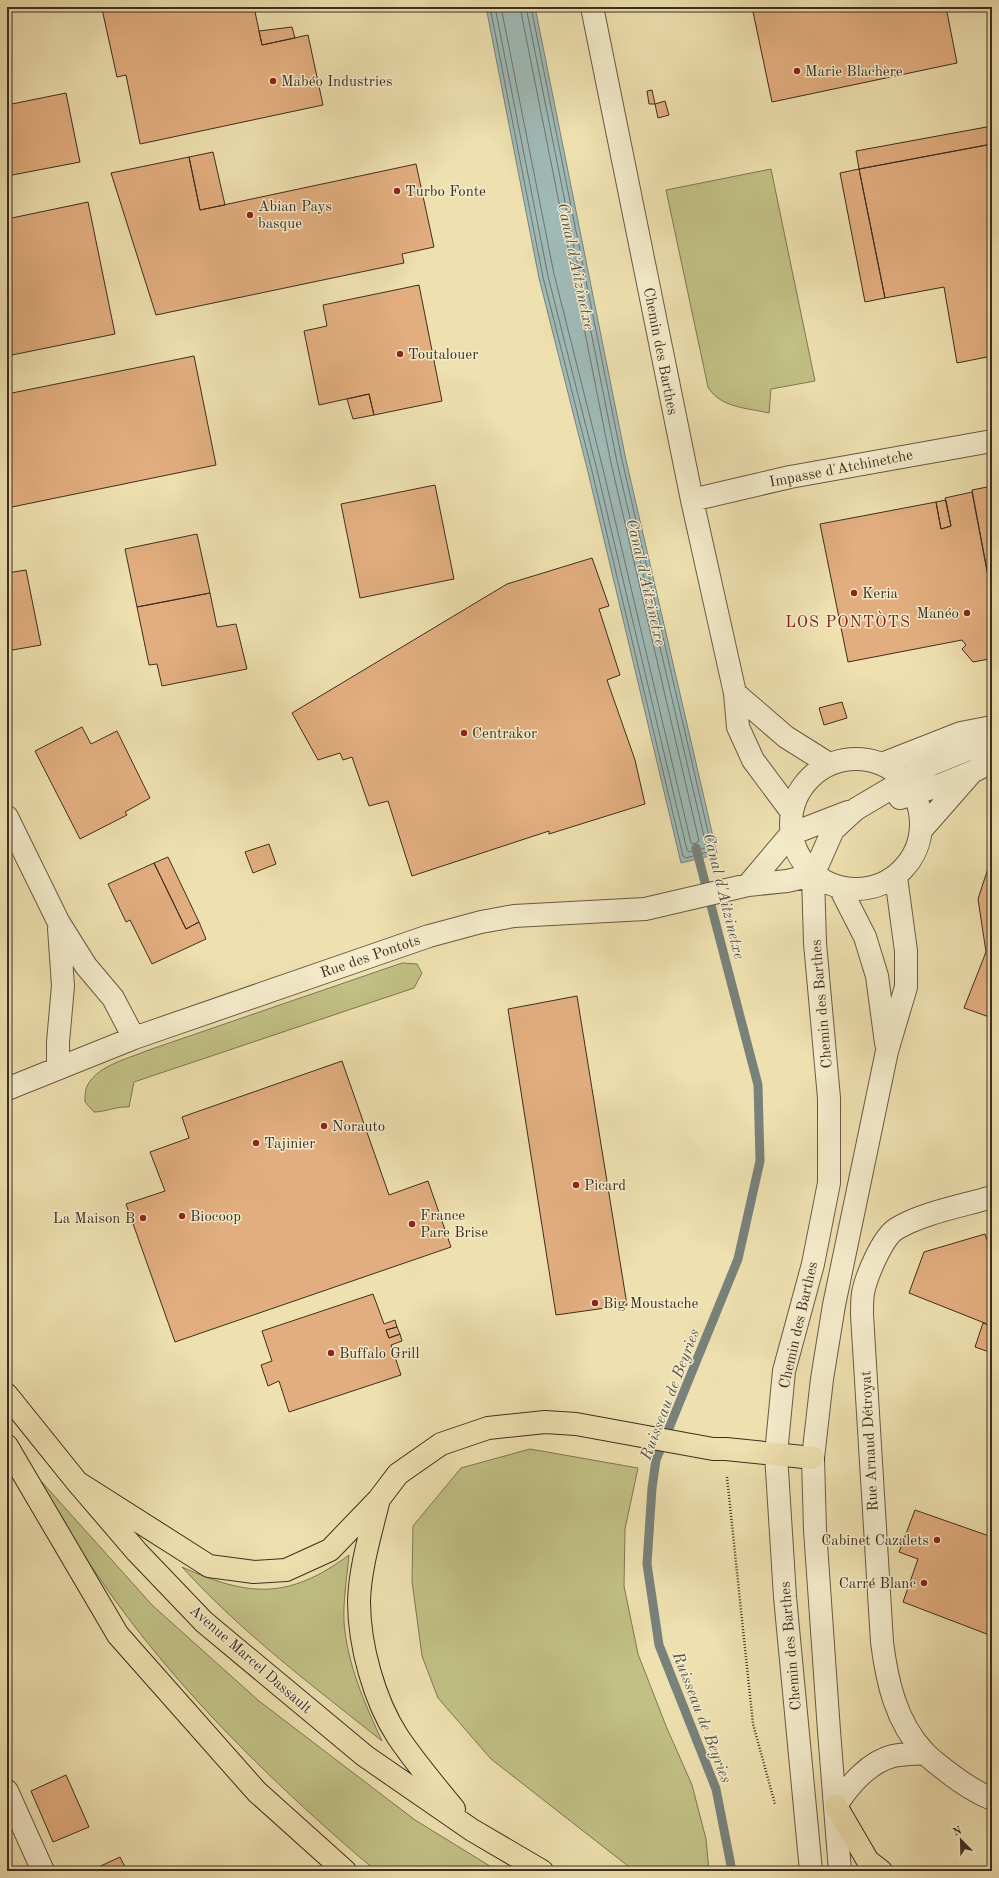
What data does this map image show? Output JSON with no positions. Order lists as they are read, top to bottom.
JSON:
{
  "streets": {
    "main road": ["Avenue Marcel Dassault"],
    "street": [
      "Chemin des Barthes",
      "Impasse d'Atchinetche",
      "Rue des Pontots",
      "Rue Arnaud Détroyat"
    ]
  },
  "crossings": [
    ["Chemin des Barthes", "Impasse d'Atchinetche"],
    ["Chemin des Barthes", "Rue des Pontots"]
  ],
  "districts": ["LOS PONTÒTS"],
  "water": ["Canal d'Aitzinetxe", "Ruisseau de Beyries"],
  "places": [
    "Marie Blachère",
    "Mabéo Industries",
    "Turbo Fonte",
    "Abian Pays basque",
    "Toutalouer",
    "Keria",
    "Manéo",
    "Centrakor",
    "Norauto",
    "Tajinier",
    "Picard",
    "Biocoop",
    "La Maison B",
    "France Pare Brise",
    "Big Moustache",
    "Buffalo Grill",
    "Cabinet Cazalets",
    "Carré Blanc"
  ],
  "north": "top left"
}
